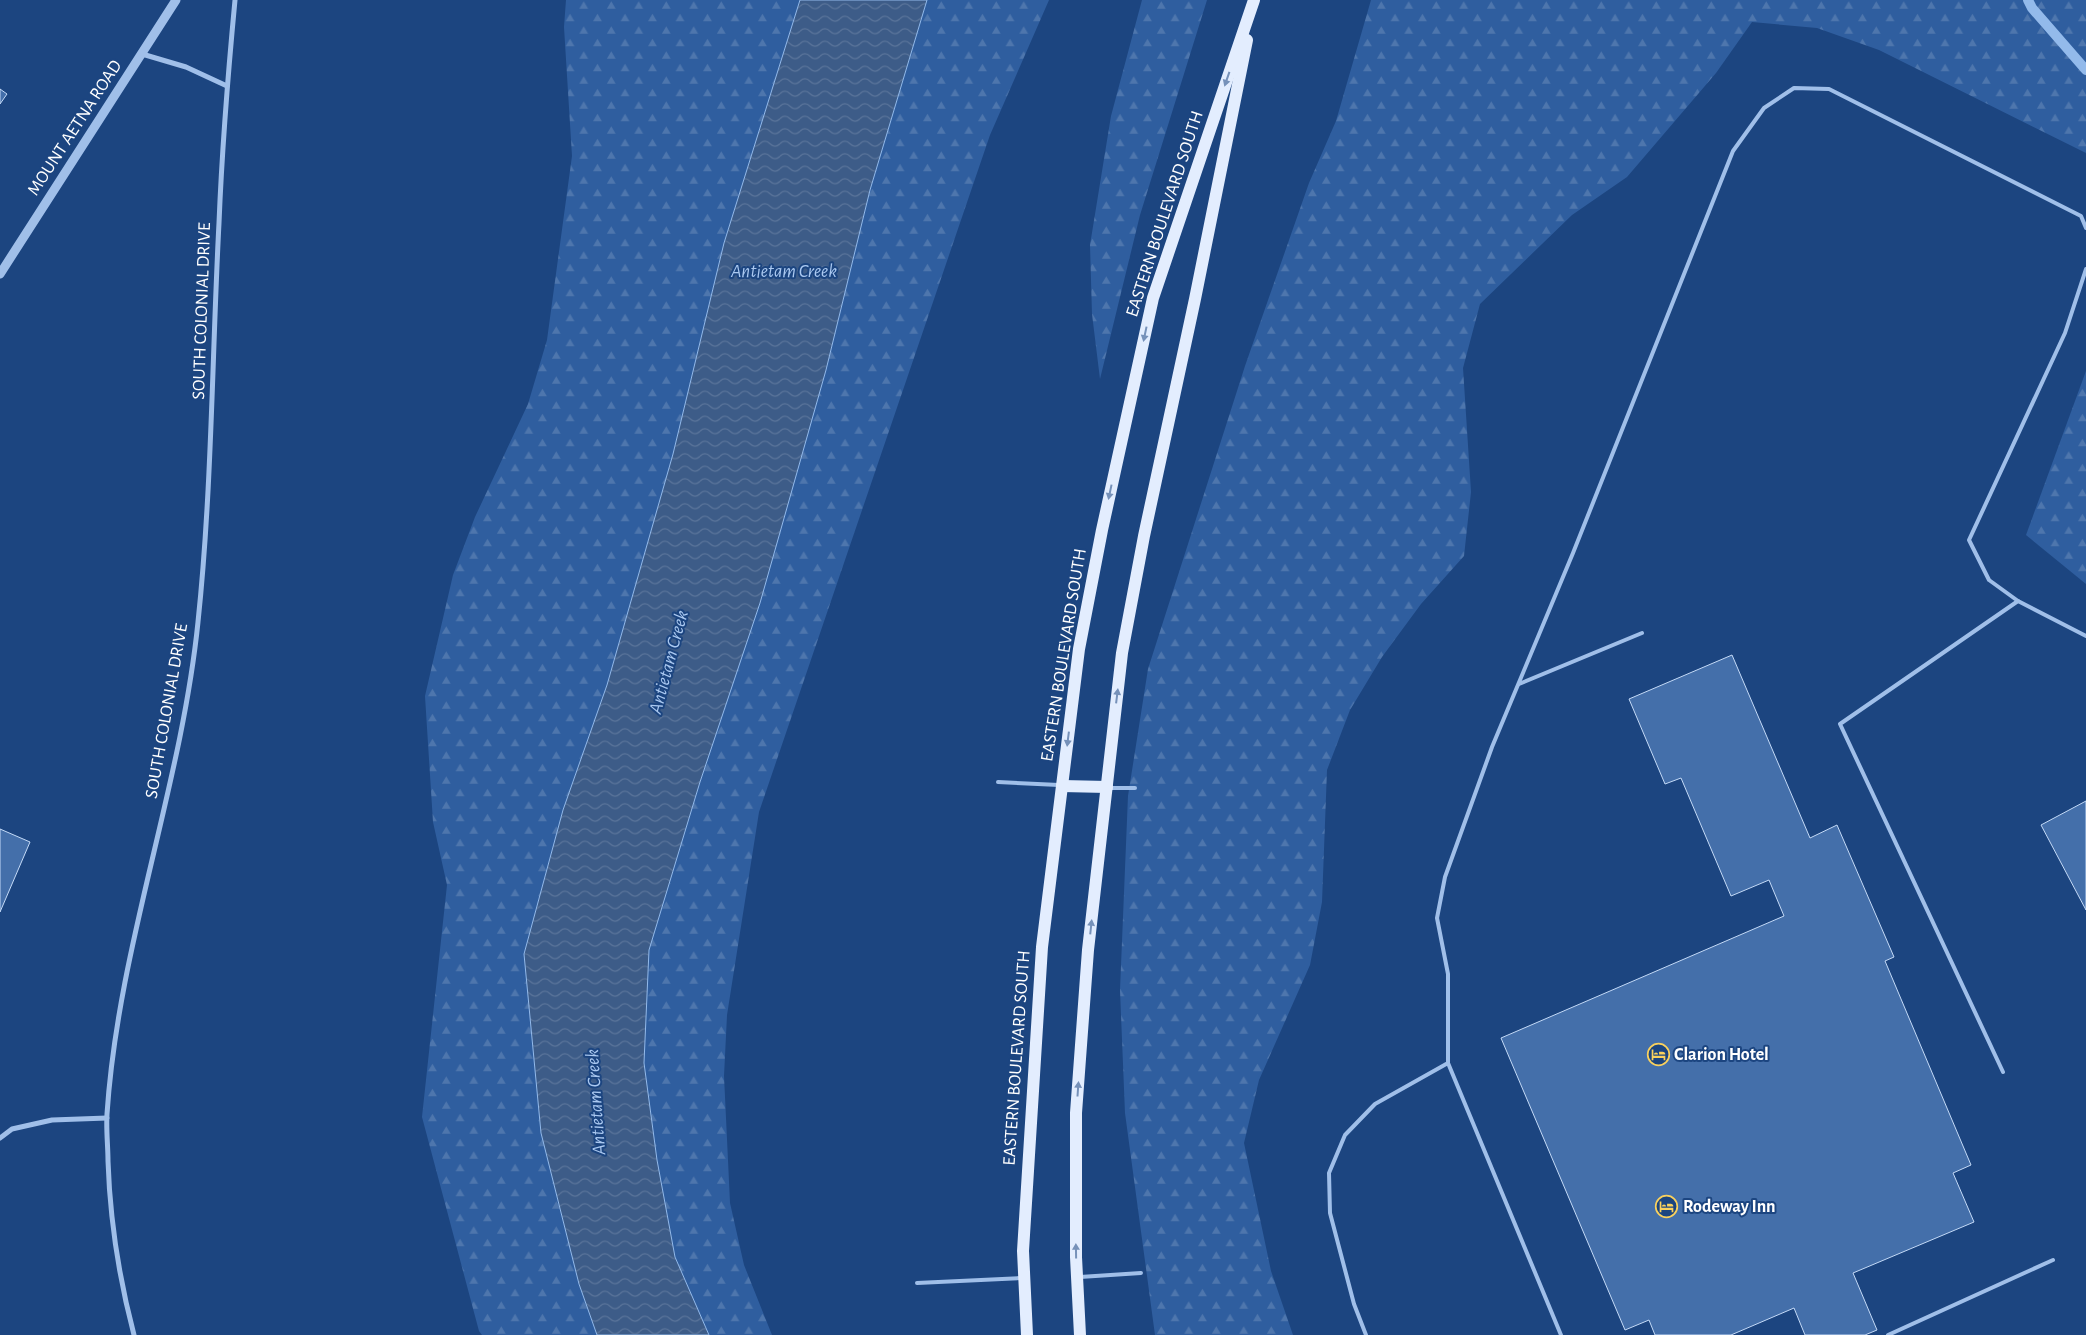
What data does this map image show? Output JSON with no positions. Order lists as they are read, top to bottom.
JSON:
{
  "streets": {
    "main road": ["EASTERN BOULEVARD SOUTH"],
    "street": ["MOUNT AETNA ROAD", "SOUTH COLONIAL DRIVE"]
  },
  "water": ["Antietam Creek"],
  "places": {
    "hotel": ["Clarion Hotel", "Rodeway Inn"]
  }
}
